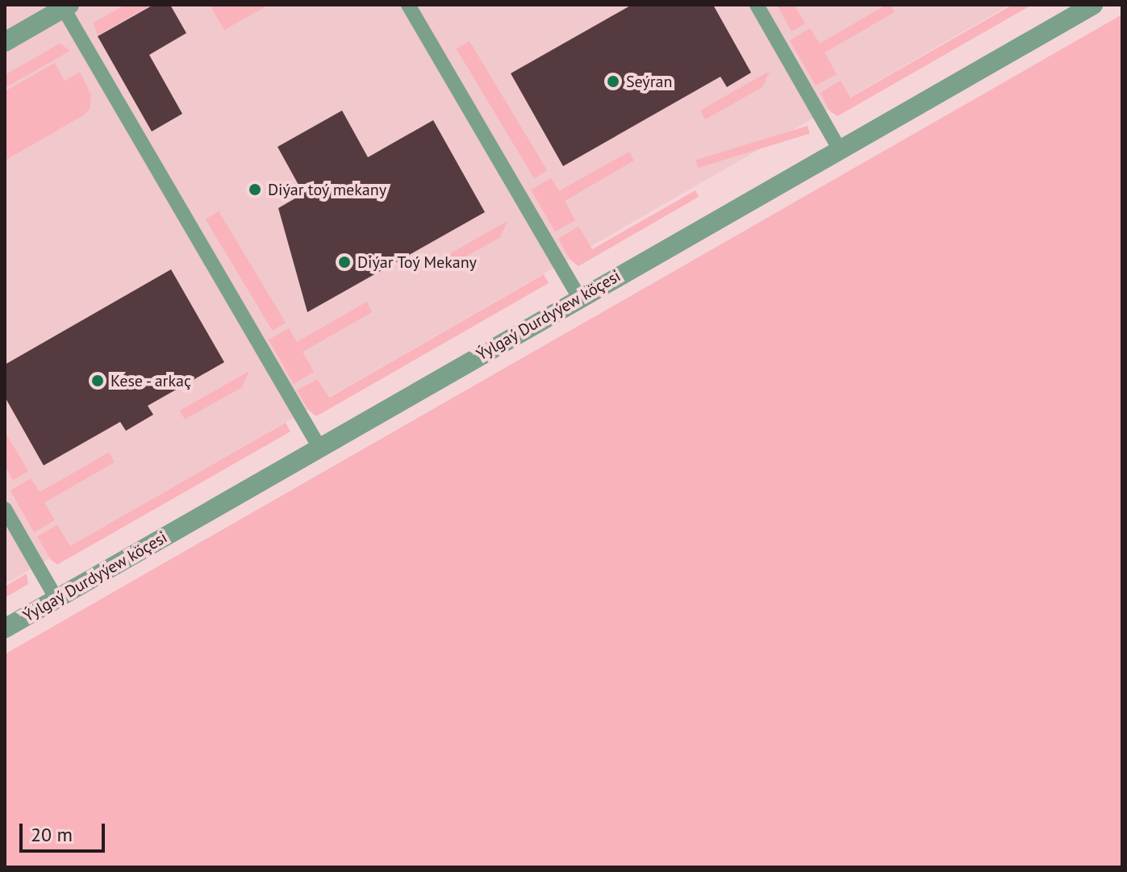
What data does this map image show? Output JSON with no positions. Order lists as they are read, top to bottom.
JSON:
{
  "streets": {
    "street": ["Ýylgaý Durdyýew köçesi"]
  },
  "places": [
    "Seýran",
    "Diýar toý mekany",
    "Diýar Toý Mekany",
    "Kese - arkaç"
  ],
  "scale_bar": "20 m"
}
